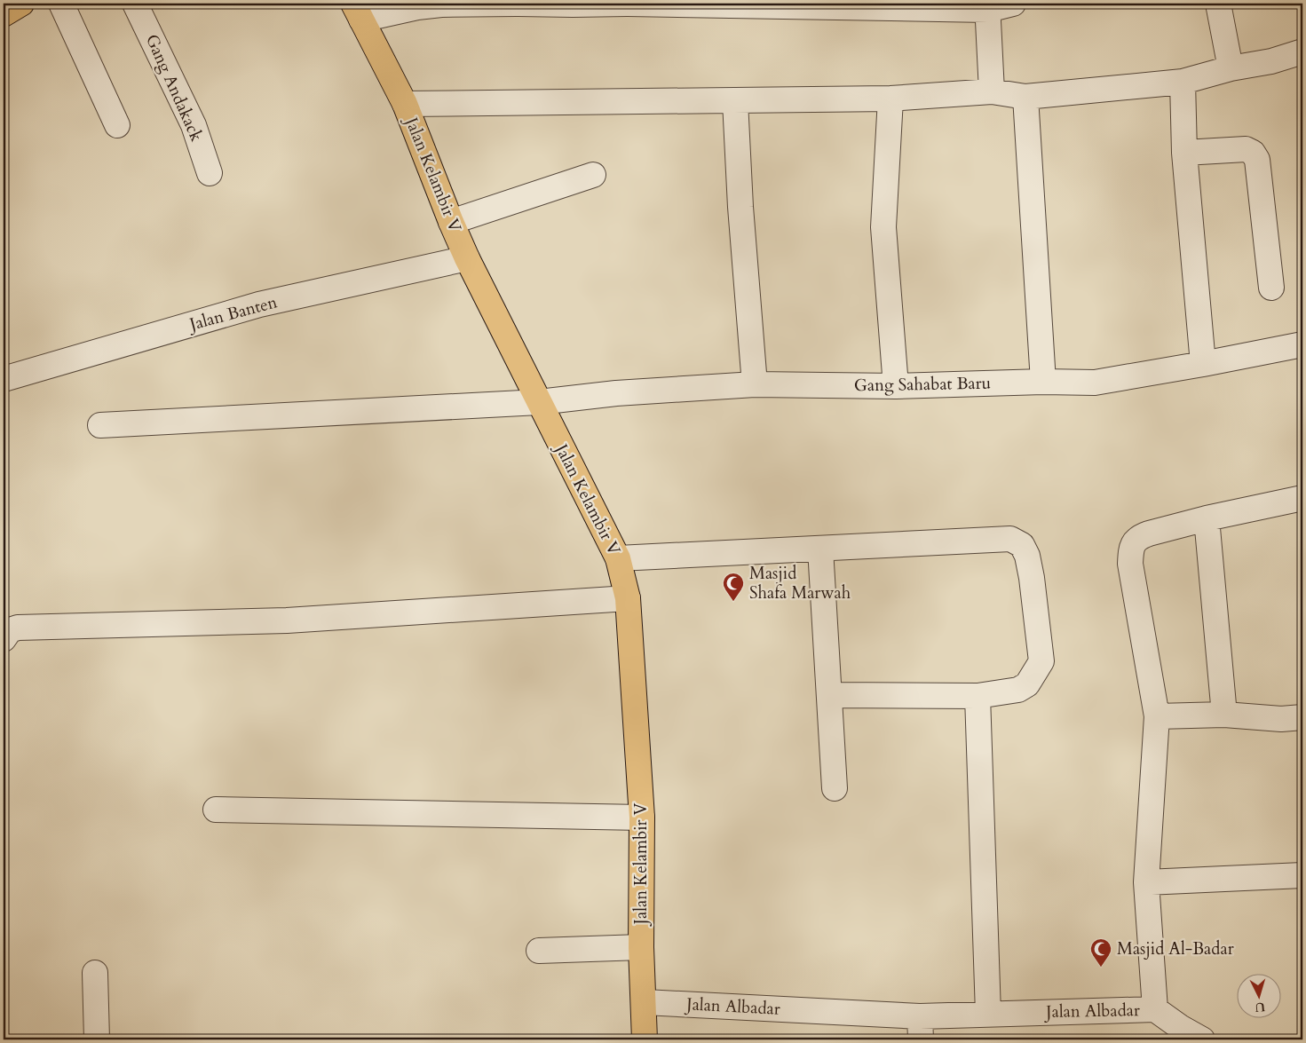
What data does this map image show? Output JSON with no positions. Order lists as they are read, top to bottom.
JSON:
{
  "streets": {
    "main road": ["Jalan Kelambir V"],
    "street": [
      "Gang Andakack",
      "Jalan Banten",
      "Gang Sahabat Baru",
      "Jalan Albadar"
    ]
  },
  "crossings": [
    ["Jalan Kelambir V", "Jalan Banten"],
    ["Jalan Kelambir V", "Gang Sahabat Baru"],
    ["Jalan Kelambir V", "Jalan Albadar"]
  ],
  "places": {
    "mosque": ["Masjid Shafa Marwah", "Masjid Al-Badar"]
  },
  "north": "bottom"
}
